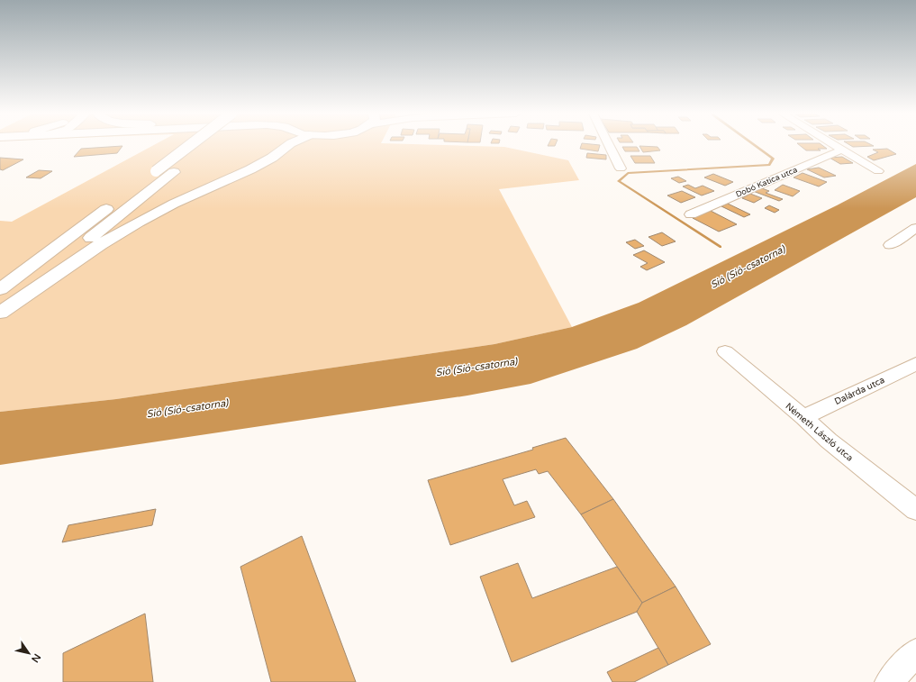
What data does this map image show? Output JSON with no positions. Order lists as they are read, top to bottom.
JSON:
{
  "streets": {
    "street": ["Dobó Katica utca", "Dalárda utca", "Németh László utca"]
  },
  "crossings": [
    ["Dalárda utca", "Németh László utca"]
  ],
  "water": ["Sió (Sió-csatorna)"],
  "north": "bottom right"
}
